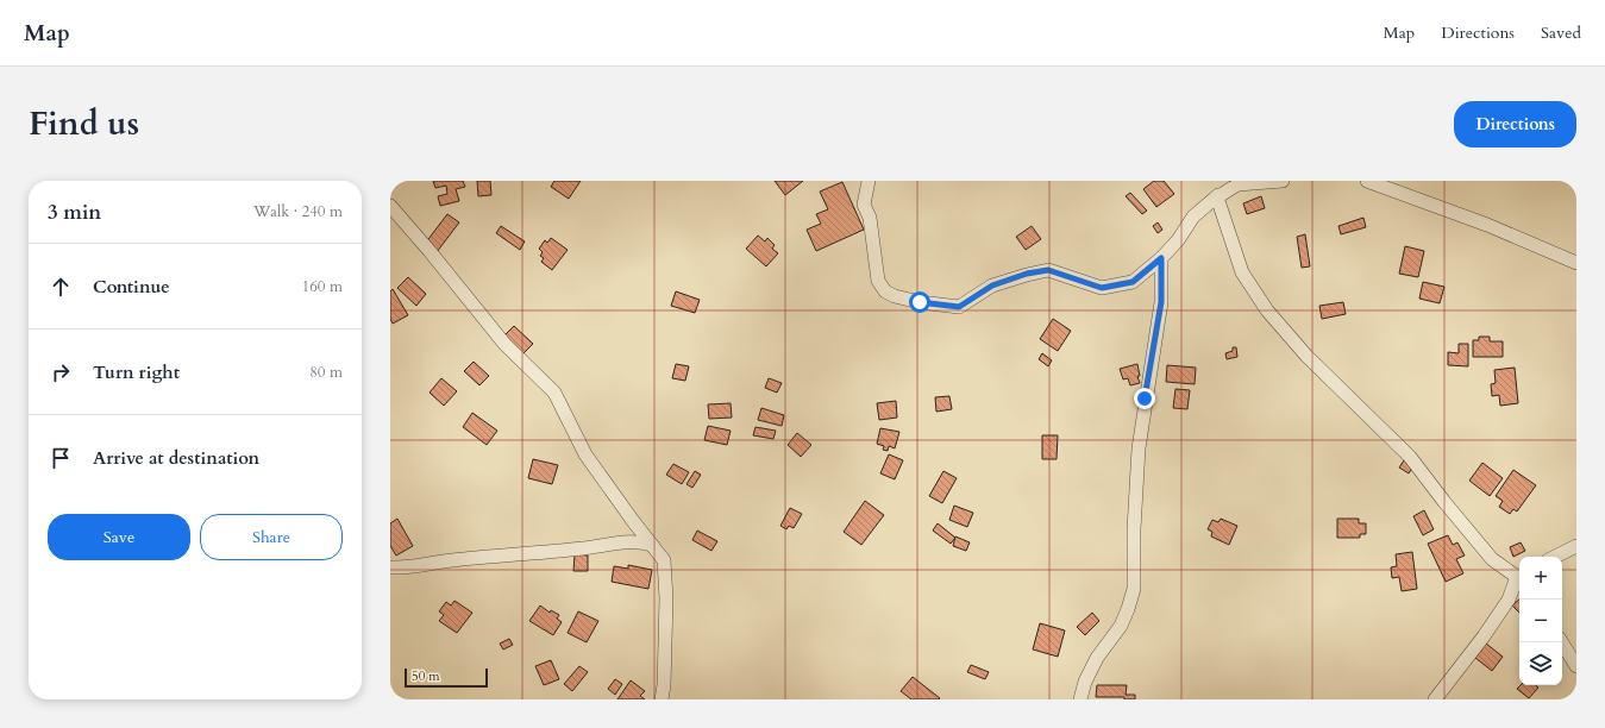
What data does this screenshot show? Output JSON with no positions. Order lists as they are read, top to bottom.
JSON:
{
  "scale_bar": "50 m",
  "page": {
    "header": "Map",
    "nav": ["Map", "Directions", "Saved"],
    "title": "Find us",
    "buttons": [
      "Directions",
      ["Save", "Share"]
    ],
    "heading": ["3 min", "Walk · 240 m"],
    "list": [
      ["Continue", "160 m"],
      ["Turn right", "80 m"],
      "Arrive at destination"
    ],
    "map_buttons": ["+", "−"],
    "scale": "50 m"
  }
}
